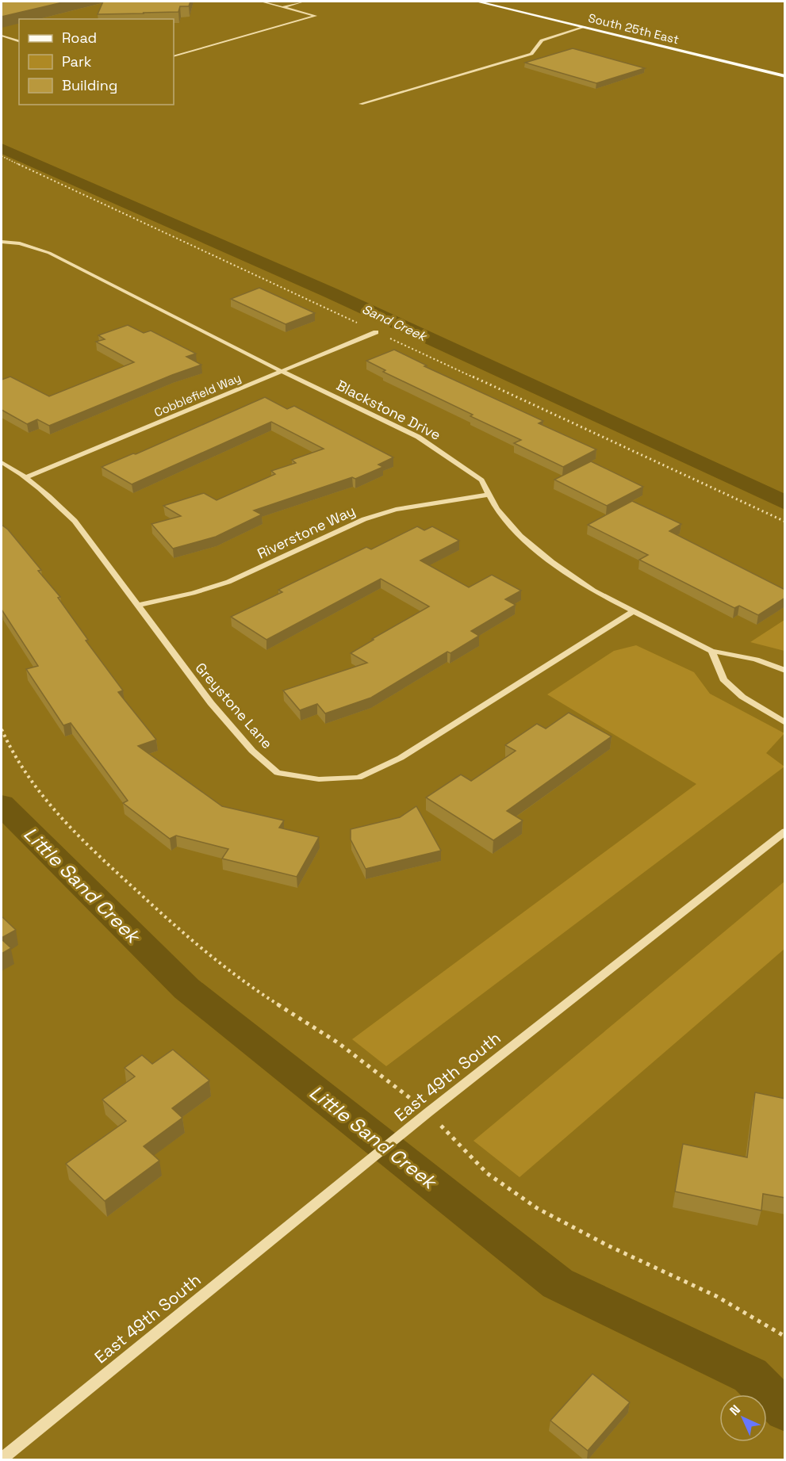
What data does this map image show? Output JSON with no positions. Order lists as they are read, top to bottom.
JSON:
{
  "streets": {
    "main road": ["South 25th East"],
    "street": [
      "Cobblefield Way",
      "Blackstone Drive",
      "Riverstone Way",
      "Greystone Lane",
      "East 49th South"
    ]
  },
  "crossings": [
    ["Cobblefield Way", "Blackstone Drive"],
    ["Cobblefield Way", "Greystone Lane"],
    ["Blackstone Drive", "Riverstone Way"],
    ["Blackstone Drive", "Greystone Lane"],
    ["Riverstone Way", "Greystone Lane"]
  ],
  "water": ["Sand Creek", "Little Sand Creek"],
  "legend": ["Road", "Park", "Building"],
  "north": "top left"
}
